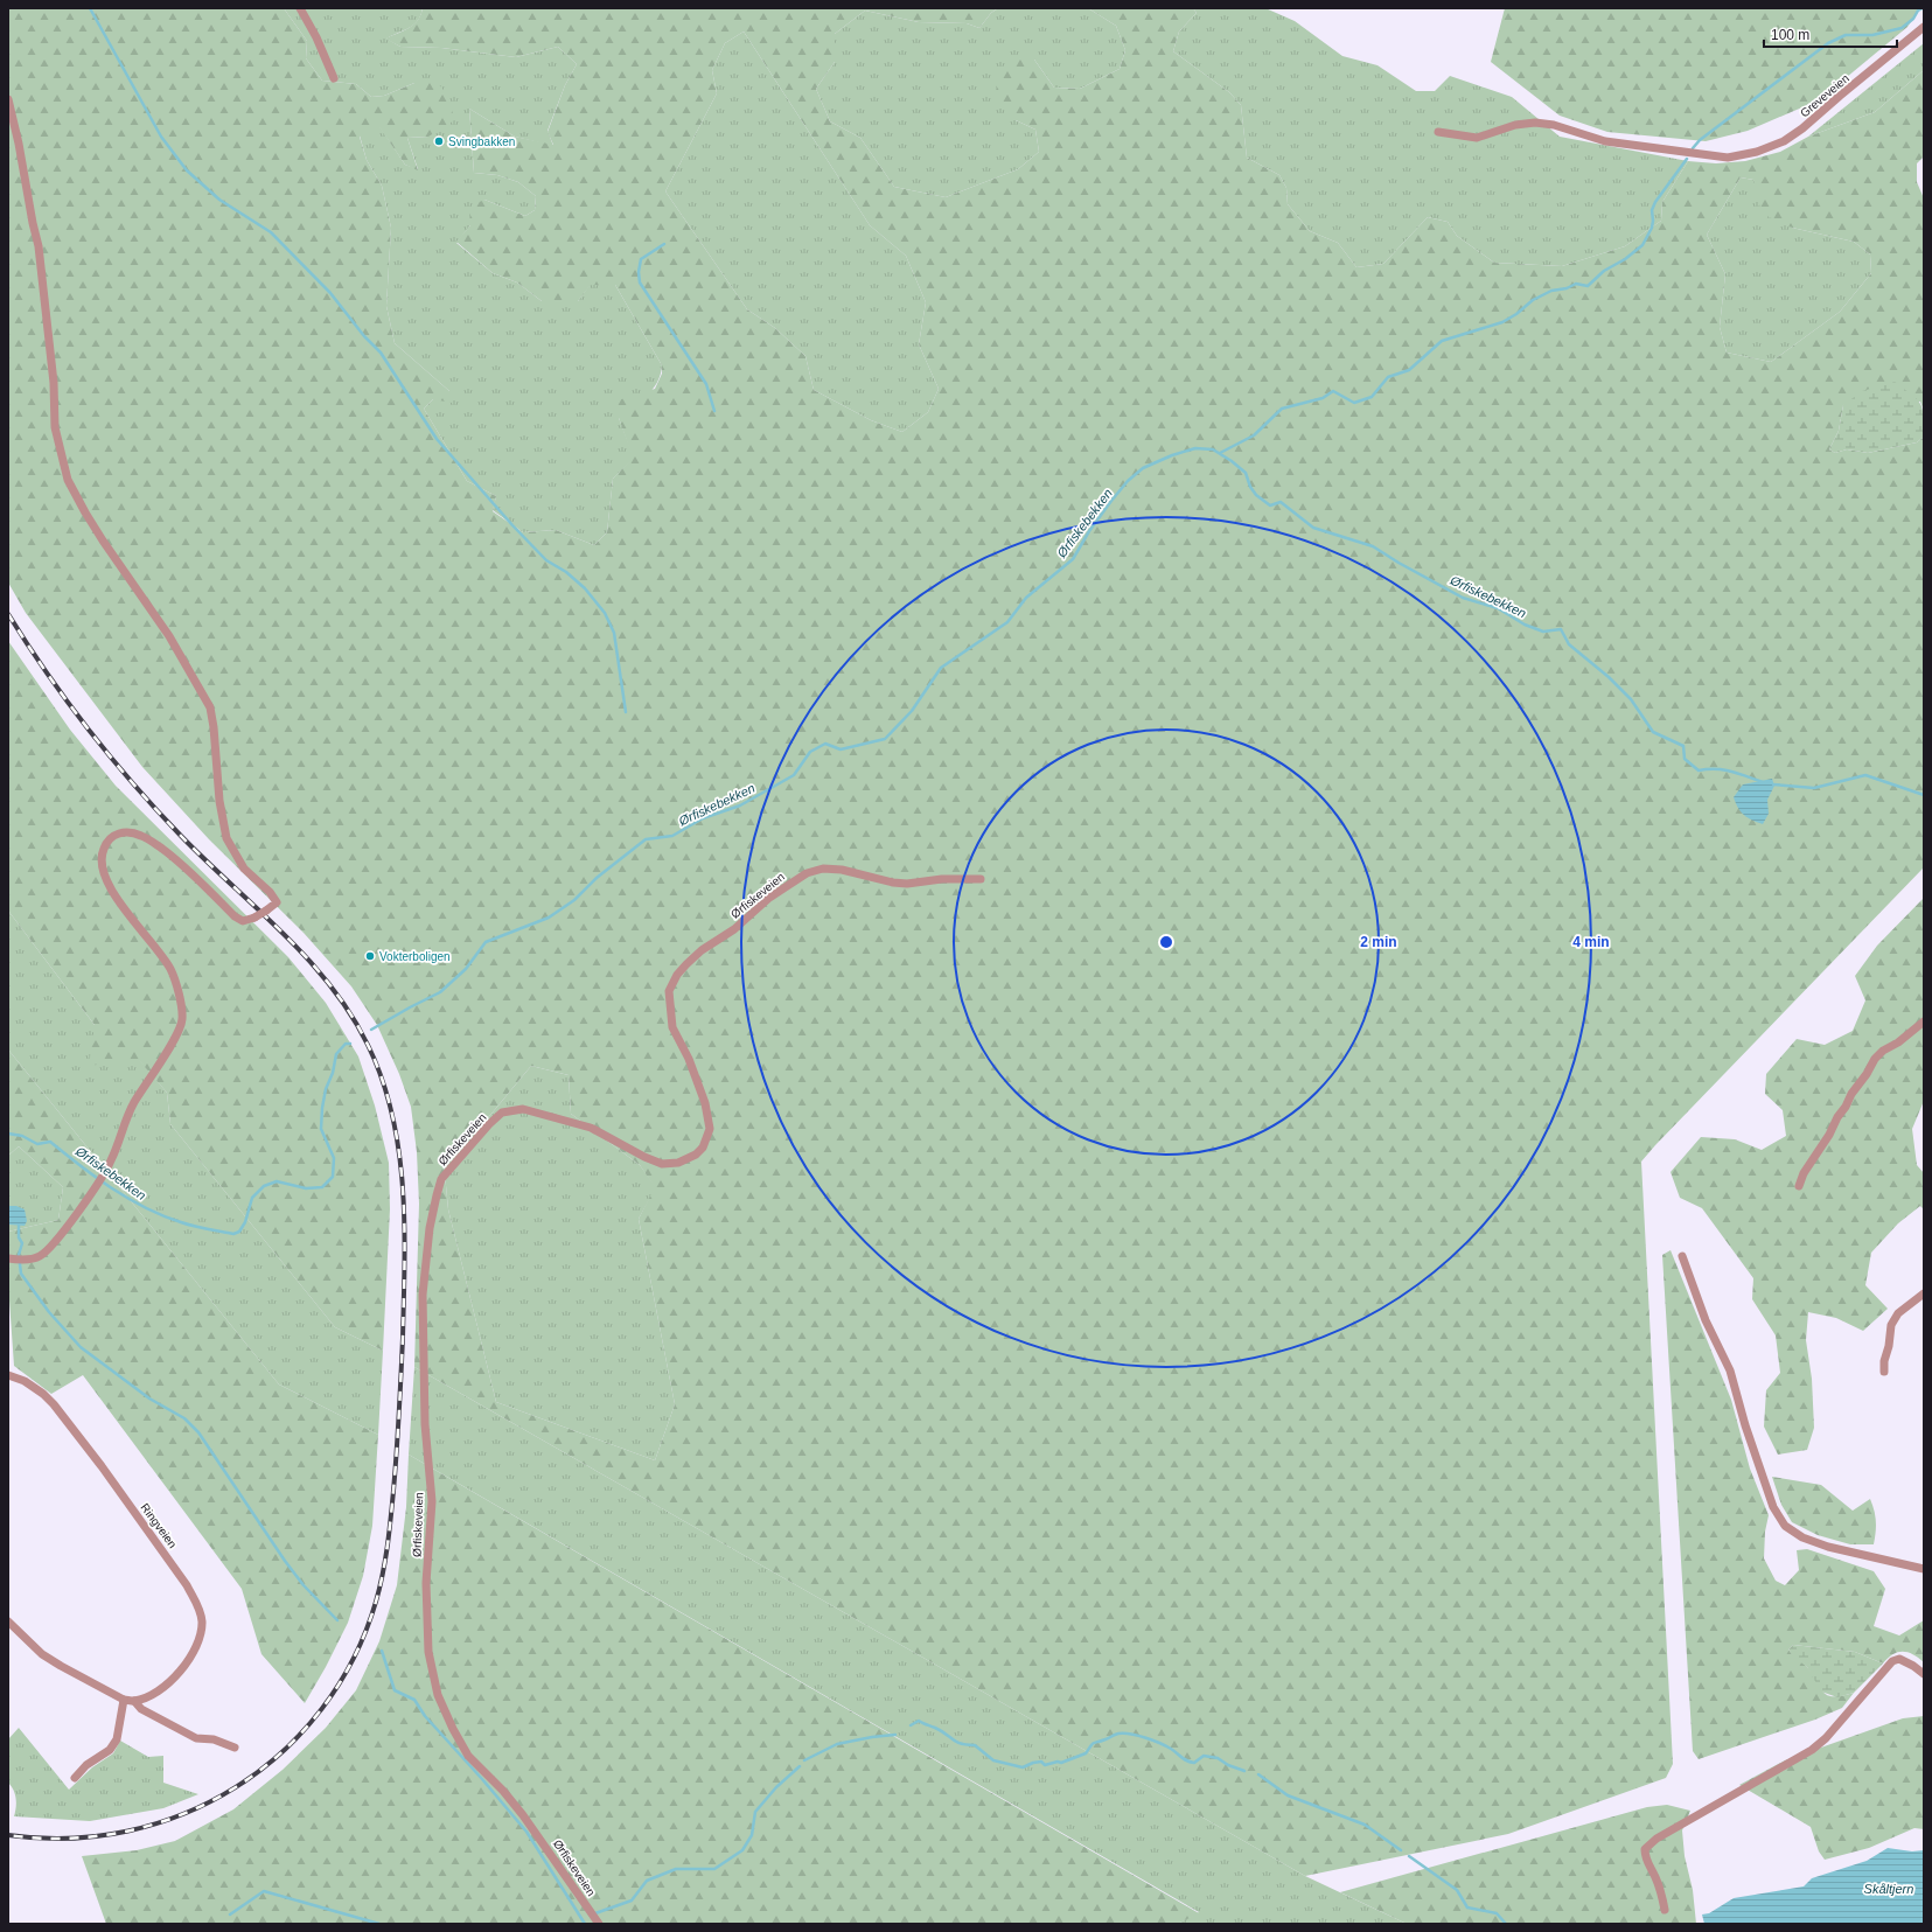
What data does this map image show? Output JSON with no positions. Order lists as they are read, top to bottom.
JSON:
{
  "streets": {
    "street": ["Greveveien", "Ørfiskeveien", "Ringveien"]
  },
  "water": ["Ørfiskebekken", "Skåltjern"],
  "places": ["Svingbakken", "Vokterboligen"],
  "scale_bar": "100 m",
  "rings": ["2 min", "4 min"]
}
